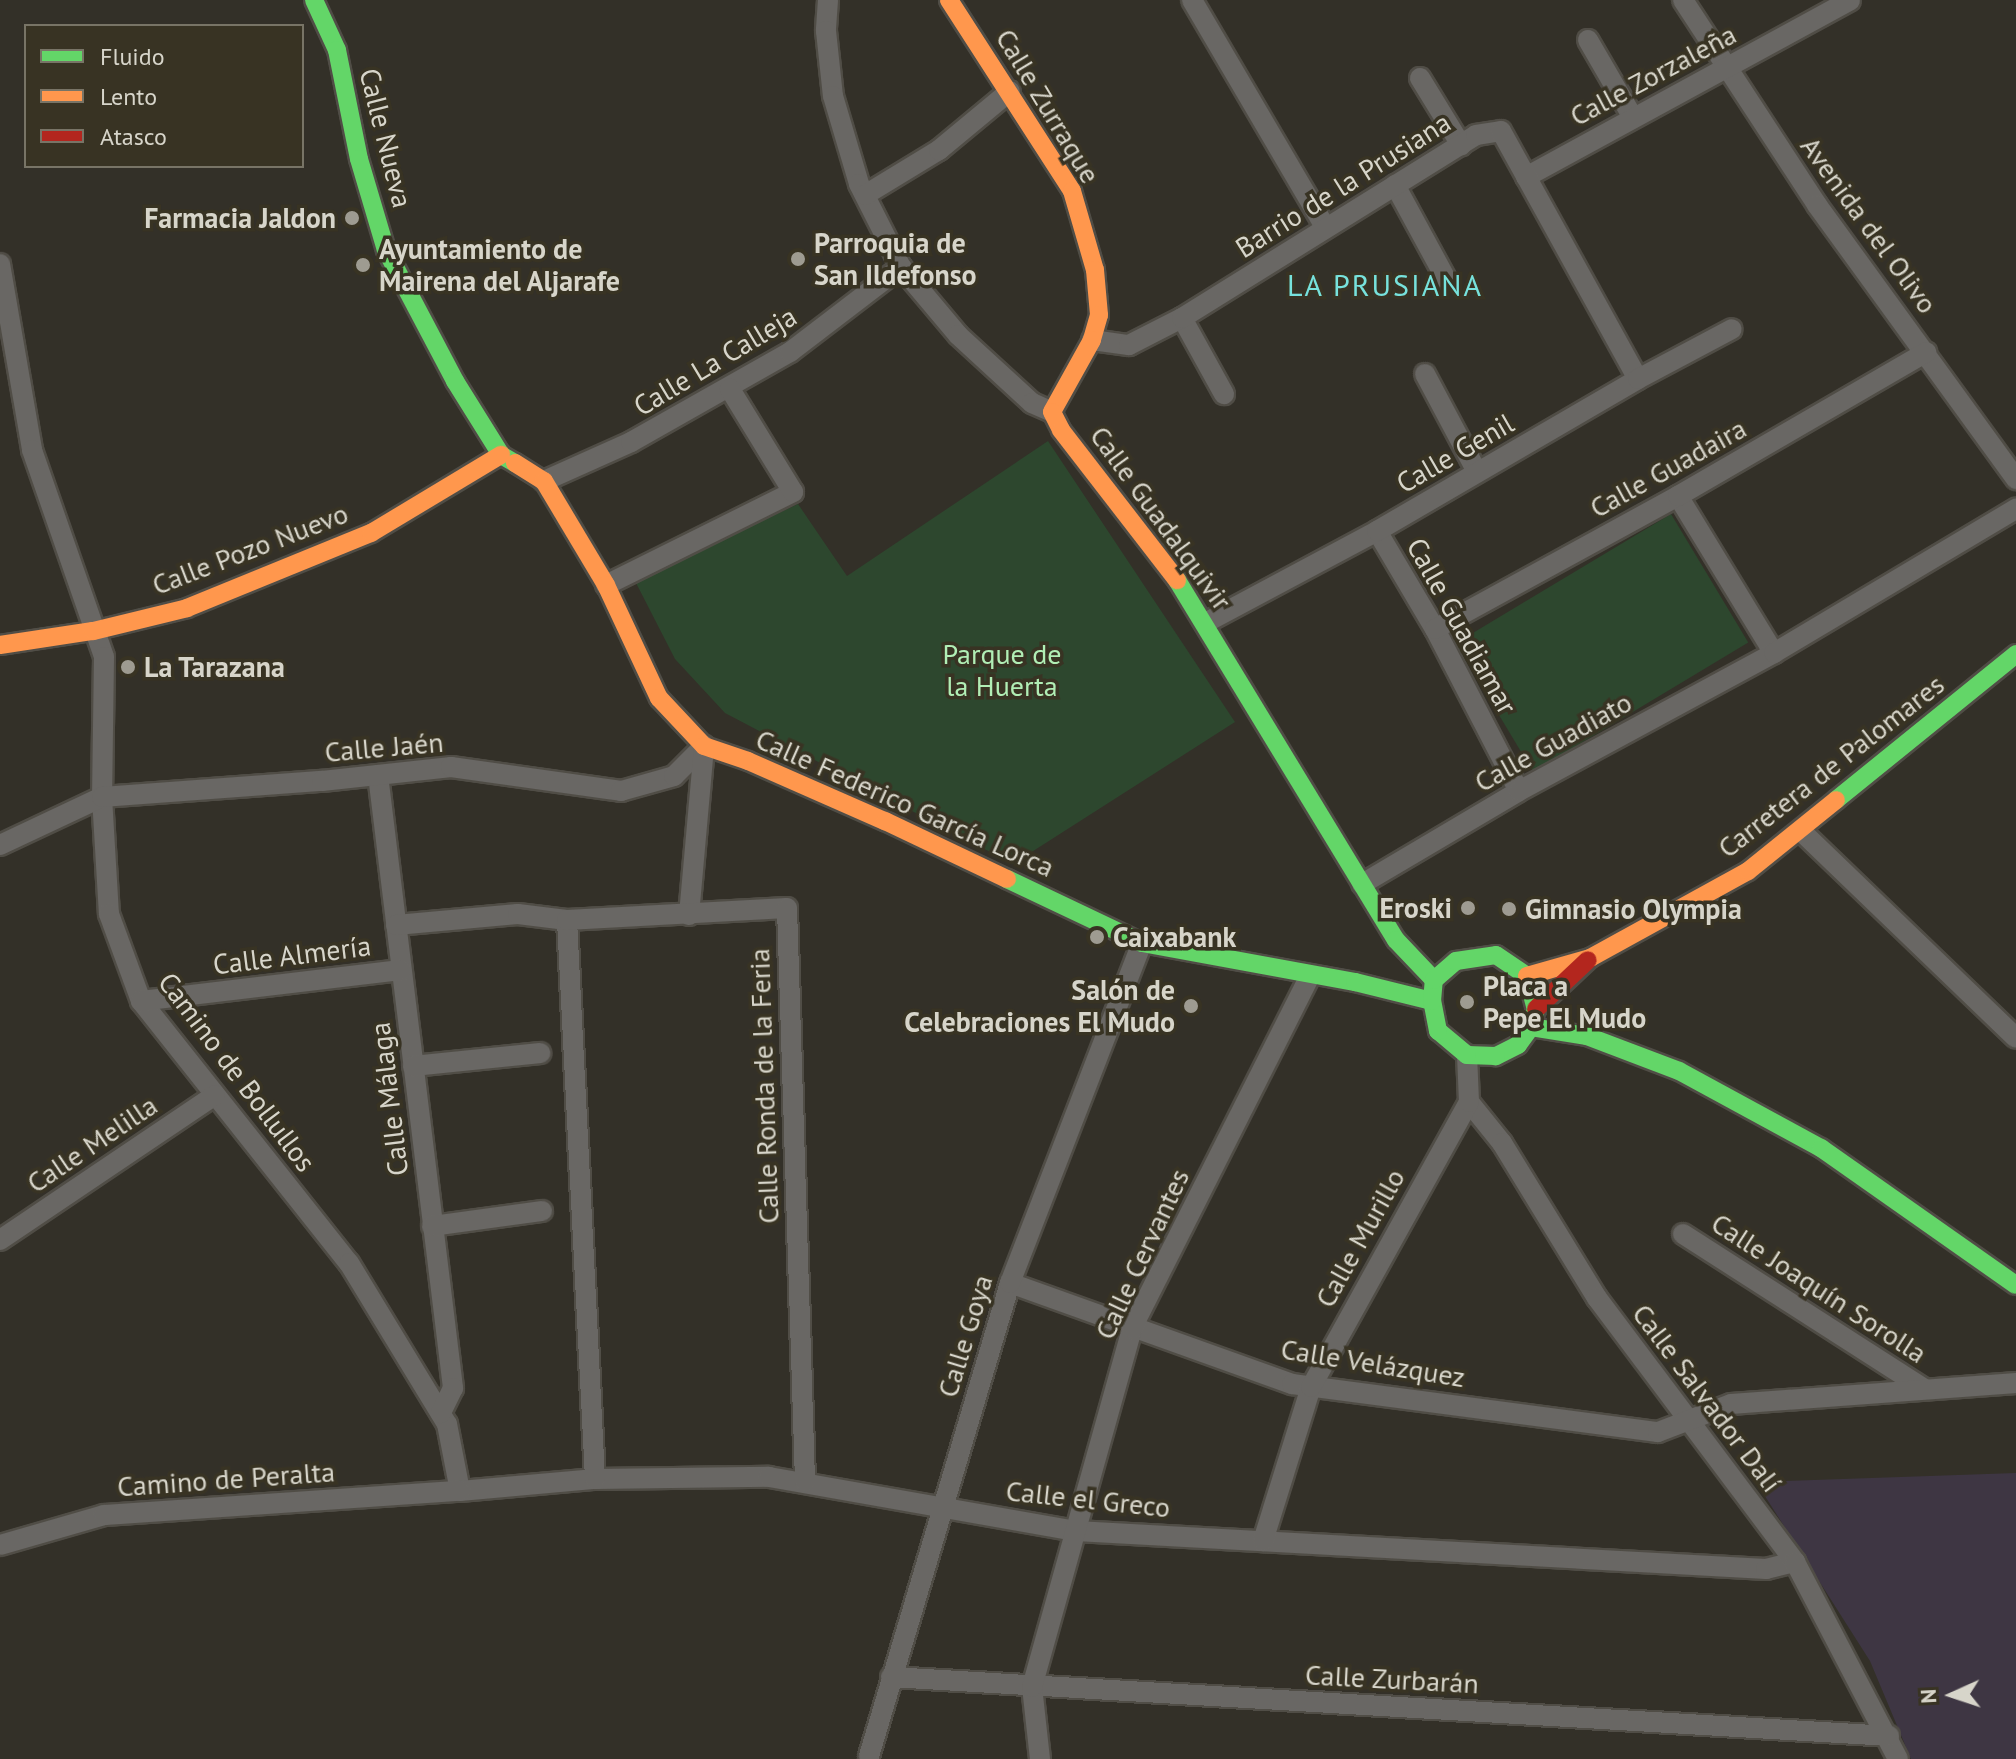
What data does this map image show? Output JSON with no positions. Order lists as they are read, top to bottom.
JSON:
{
  "streets": {
    "street": [
      "Calle Zorzaleña",
      "Calle Zurraque",
      "Calle Nueva",
      "Barrio de la Prusiana",
      "Avenida del Olivo",
      "Calle La Calleja",
      "Calle Genil",
      "Calle Guadaira",
      "Calle Guadalquivir",
      "Calle Pozo Nuevo",
      "Calle Guadiamar",
      "Calle Guadiato",
      "Calle Jaén",
      "Carretera de Palomares",
      "Calle Federico García Lorca",
      "Calle Almería",
      "Camino de Bollullos",
      "Calle Ronda de la Feria",
      "Calle Málaga",
      "Calle Melilla",
      "Calle Murillo",
      "Calle Cervantes",
      "Calle Joaquín Sorolla",
      "Calle Goya",
      "Calle Velázquez",
      "Calle Salvador Dalí",
      "Camino de Peralta",
      "Calle el Greco",
      "Calle Zurbarán"
    ]
  },
  "crossings": [
    ["Calle Zorzaleña", "Barrio de la Prusiana"],
    ["Calle Zorzaleña", "Avenida del Olivo"],
    ["Calle Zurraque", "Barrio de la Prusiana"],
    ["Calle Nueva", "Calle Pozo Nuevo"],
    ["Calle Nueva", "Calle Federico García Lorca"],
    ["Barrio de la Prusiana", "Calle Genil"],
    ["Avenida del Olivo", "Calle Guadaira"],
    ["Calle La Calleja", "Calle Guadalquivir"],
    ["Calle La Calleja", "Calle Federico García Lorca"],
    ["Calle Genil", "Calle Guadalquivir"],
    ["Calle Genil", "Calle Guadiamar"],
    ["Calle Guadaira", "Calle Guadiamar"],
    ["Calle Guadalquivir", "Calle Guadiato"],
    ["Calle Guadalquivir", "Carretera de Palomares"],
    ["Calle Guadalquivir", "Calle Federico García Lorca"],
    ["Calle Pozo Nuevo", "Calle Federico García Lorca"],
    ["Calle Pozo Nuevo", "Camino de Bollullos"],
    ["Calle Guadiamar", "Calle Guadiato"],
    ["Calle Jaén", "Calle Federico García Lorca"],
    ["Calle Jaén", "Camino de Bollullos"],
    ["Calle Jaén", "Calle Málaga"],
    ["Carretera de Palomares", "Calle Federico García Lorca"],
    ["Calle Federico García Lorca", "Calle Cervantes"],
    ["Calle Federico García Lorca", "Calle Goya"],
    ["Calle Almería", "Camino de Bollullos"],
    ["Calle Almería", "Calle Málaga"],
    ["Camino de Bollullos", "Calle Málaga"],
    ["Camino de Bollullos", "Calle Melilla"],
    ["Calle Ronda de la Feria", "Calle Málaga"],
    ["Calle Ronda de la Feria", "Calle el Greco"],
    ["Calle Murillo", "Calle Velázquez"],
    ["Calle Murillo", "Calle Salvador Dalí"],
    ["Calle Murillo", "Calle el Greco"],
    ["Calle Cervantes", "Calle Velázquez"],
    ["Calle Cervantes", "Calle el Greco"],
    ["Calle Cervantes", "Calle Zurbarán"],
    ["Calle Joaquín Sorolla", "Calle Velázquez"],
    ["Calle Goya", "Calle Velázquez"],
    ["Calle Goya", "Calle el Greco"],
    ["Calle Goya", "Calle Zurbarán"],
    ["Calle Velázquez", "Calle Salvador Dalí"],
    ["Calle Salvador Dalí", "Calle el Greco"],
    ["Calle Salvador Dalí", "Calle Zurbarán"],
    ["Camino de Peralta", "Calle el Greco"]
  ],
  "districts": ["LA PRUSIANA"],
  "parks": ["Parque de la Huerta"],
  "places": [
    "Farmacia Jaldon",
    "Parroquia de San Ildefonso",
    "Ayuntamiento de Mairena del Aljarafe",
    "La Tarazana",
    "Eroski",
    "Gimnasio Olympia",
    "Caixabank",
    "Placa a Pepe El Mudo",
    "Salón de Celebraciones El Mudo"
  ],
  "legend": ["Fluido", "Lento", "Atasco"],
  "north": "left"
}
